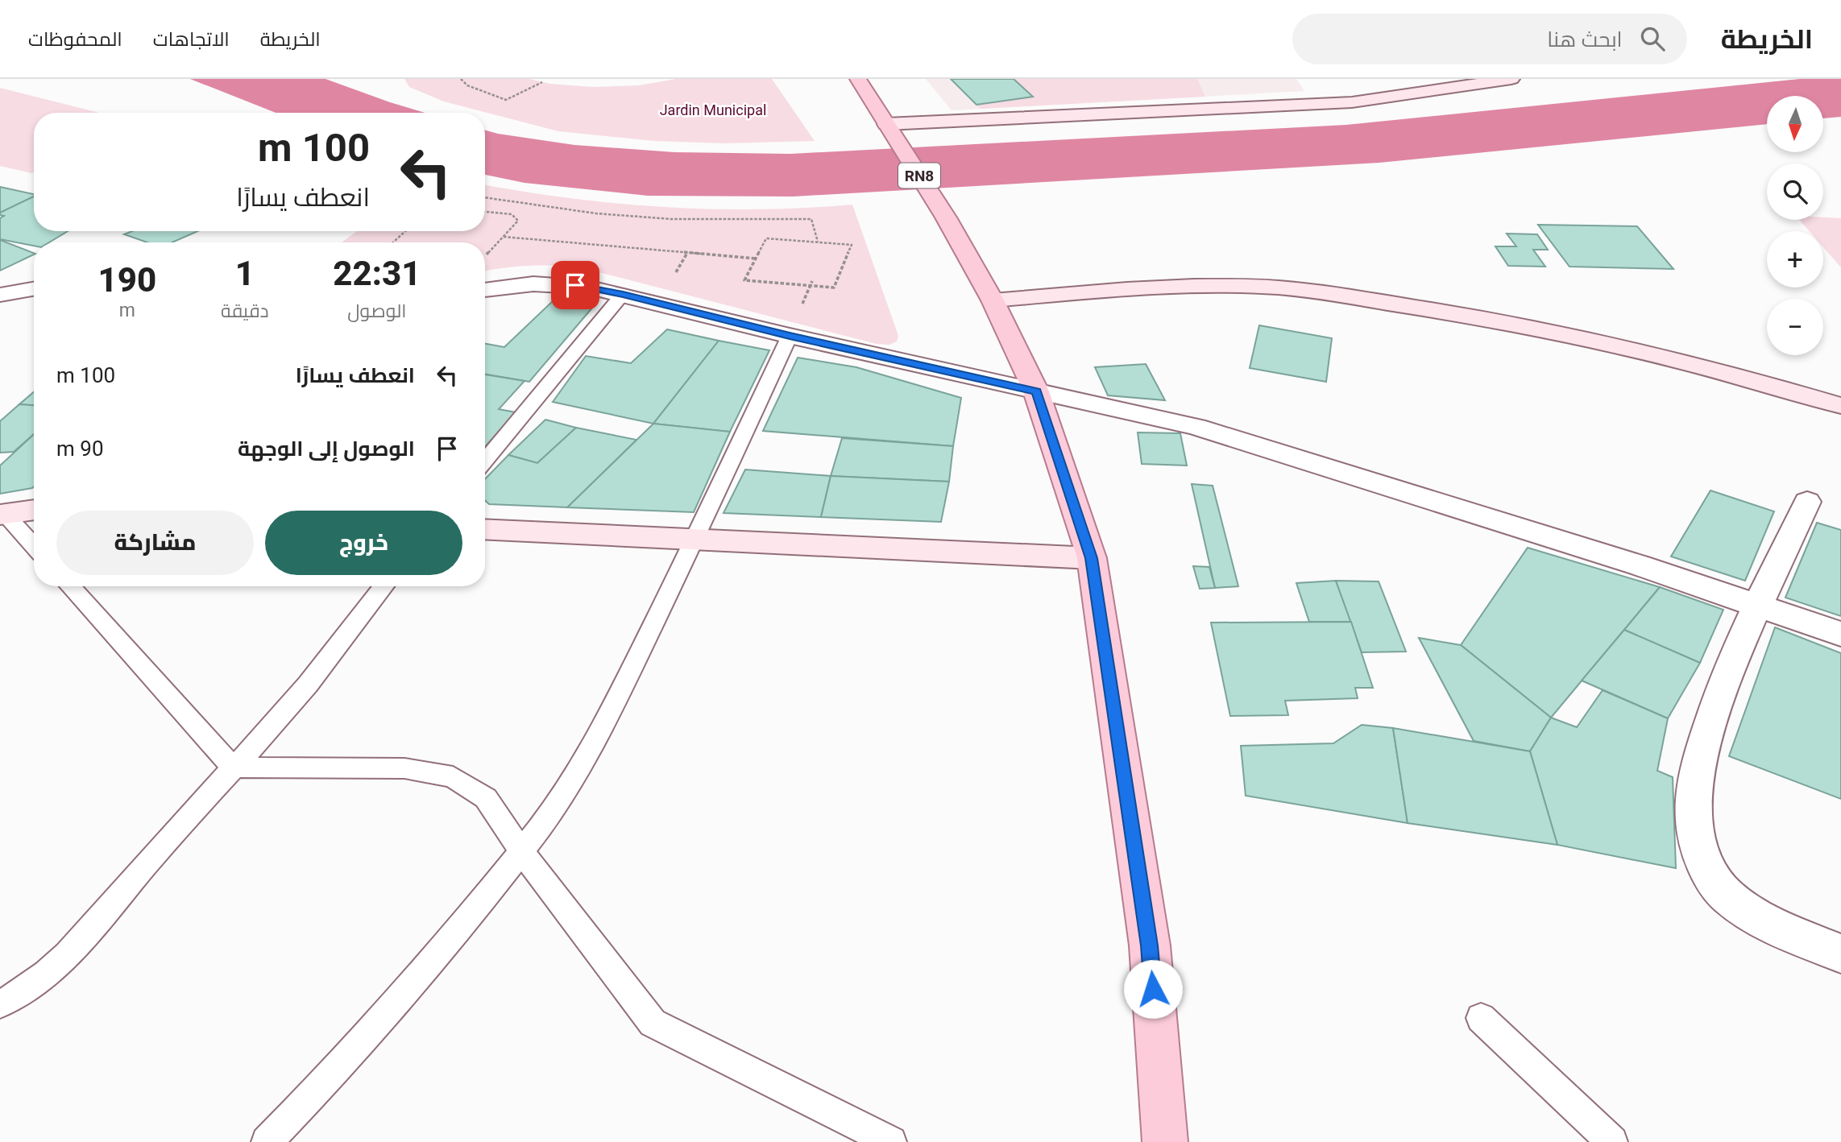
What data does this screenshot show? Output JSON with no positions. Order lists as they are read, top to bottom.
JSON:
{
  "streets": {
    "main road": ["RN8"]
  },
  "parks": ["Jardin Municipal"],
  "north": "bottom",
  "page": {
    "header": "الخريطة",
    "search": "ابحث هنا",
    "nav": ["الخريطة", "الاتجاهات", "المحفوظات"],
    "map_buttons": ["+", "−"],
    "turn": ["100 m", "انعطف يسارًا"],
    "eta": [
      "22:31",
      "الوصول",
      "1",
      "دقيقة",
      "190",
      "m"
    ],
    "list": [
      {
        "name": "انعطف يسارًا",
        "value": "100 m"
      },
      {
        "name": "الوصول إلى الوجهة",
        "value": "90 m"
      }
    ],
    "buttons": ["خروج", "مشاركة"]
  }
}
